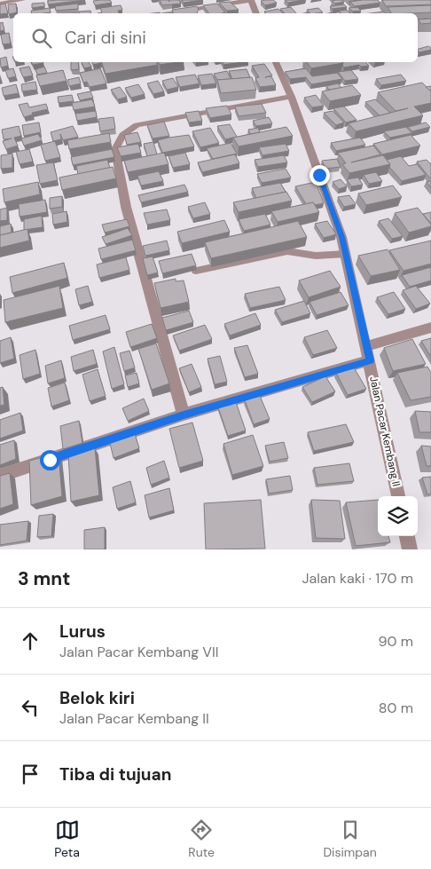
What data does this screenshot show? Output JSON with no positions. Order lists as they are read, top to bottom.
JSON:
{
  "streets": {
    "street": ["Jalan Pacar Kembang II"]
  },
  "page": {
    "search": "Cari di sini",
    "heading": ["3 mnt", "Jalan kaki · 170 m"],
    "list": [
      ["Lurus", "Jalan Pacar Kembang VII", "90 m"],
      ["Belok kiri", "Jalan Pacar Kembang II", "80 m"],
      "Tiba di tujuan"
    ],
    "nav": ["Peta", "Rute", "Disimpan"]
  }
}
